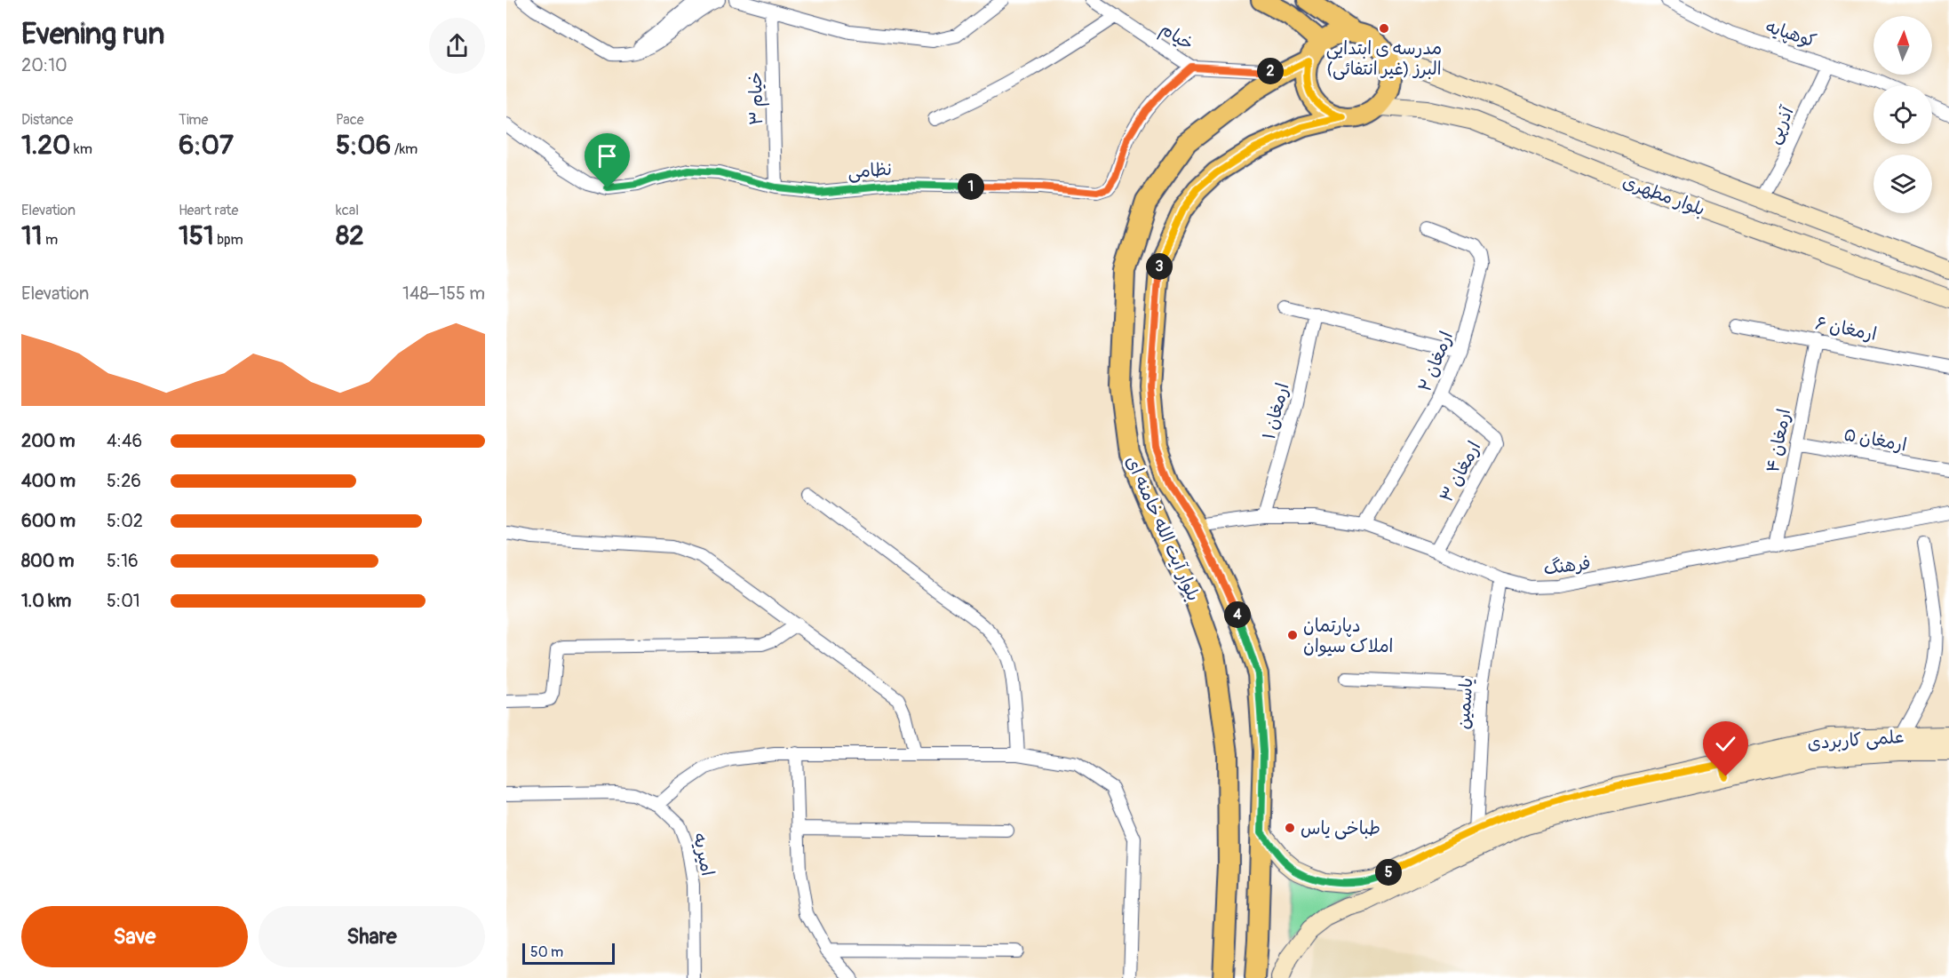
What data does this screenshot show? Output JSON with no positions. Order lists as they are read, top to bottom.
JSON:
{
  "streets": {
    "main road": ["بلوار آیت الله خامنه ای"],
    "street": [
      "کوهپایه",
      "خیام",
      "خیام ۳",
      "آذرپی",
      "نظامی",
      "بلوار مطهری",
      "ارمغان ۶",
      "ارمغان ۲",
      "ارمغان ۱",
      "ارمغان ۵",
      "ارمغان ۴",
      "ارمغان ۳",
      "فرهنگ",
      "یاسمین",
      "علمی کاربردی",
      "امیریه"
    ]
  },
  "crossings": [
    ["کوهپایه", "آذرپی"],
    ["خیام", "نظامی"],
    ["خیام", "بلوار آیت الله خامنه ای"],
    ["خیام ۳", "نظامی"],
    ["آذرپی", "بلوار مطهری"],
    ["بلوار مطهری", "بلوار آیت الله خامنه ای"],
    ["ارمغان ۶", "ارمغان ۴"],
    ["ارمغان ۲", "ارمغان ۳"],
    ["ارمغان ۲", "فرهنگ"],
    ["ارمغان ۱", "فرهنگ"],
    ["ارمغان ۵", "ارمغان ۴"],
    ["ارمغان ۴", "فرهنگ"],
    ["ارمغان ۳", "فرهنگ"],
    ["بلوار آیت الله خامنه ای", "فرهنگ"],
    ["بلوار آیت الله خامنه ای", "علمی کاربردی"],
    ["فرهنگ", "یاسمین"],
    ["یاسمین", "علمی کاربردی"]
  ],
  "places": ["مدرسه ی ابتدایی (غیر انتفائی) البرز", "دپارتمان املاک سیوان", "طباخی یاس"],
  "scale_bar": "50 m",
  "north": "top",
  "page": {
    "heading": ["Evening run", "20:10"],
    "pins": [
      "2",
      "1",
      "3",
      "4",
      "5"
    ],
    "stats": [
      ["Distance", "1.20 km"],
      ["Time", "6:07"],
      ["Pace", "5:06 /km"],
      ["Elevation", "11 m"],
      ["Heart rate", "151 bpm"],
      ["kcal", "82"]
    ],
    "chart": ["Elevation", "148–155 m"],
    "list": [
      {
        "name": "200 m",
        "note": "4:46"
      },
      {
        "name": "400 m",
        "note": "5:26"
      },
      {
        "name": "600 m",
        "note": "5:02"
      },
      {
        "name": "800 m",
        "note": "5:16"
      },
      {
        "name": "1.0 km",
        "note": "5:01"
      }
    ],
    "buttons": ["Save", "Share"],
    "scale": "50 m"
  }
}
